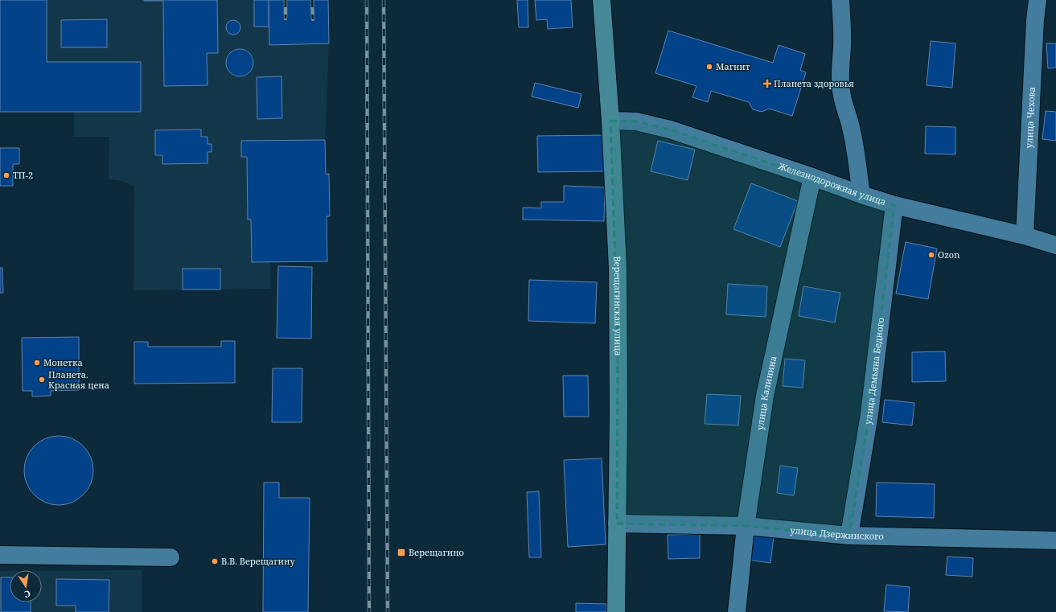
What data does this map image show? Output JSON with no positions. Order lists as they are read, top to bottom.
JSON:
{
  "streets": {
    "main road": ["Верещагинская улица"],
    "street": [
      "улица Чехова",
      "Железнодорожная улица",
      "улица Демьяна Бедного",
      "улица Калинина",
      "улица Дзержинского"
    ]
  },
  "crossings": [
    ["улица Чехова", "Железнодорожная улица"],
    ["Железнодорожная улица", "Верещагинская улица"],
    ["Железнодорожная улица", "улица Демьяна Бедного"],
    ["Железнодорожная улица", "улица Калинина"],
    ["Верещагинская улица", "улица Дзержинского"],
    ["улица Демьяна Бедного", "улица Дзержинского"],
    ["улица Калинина", "улица Дзержинского"]
  ],
  "places": {
    "other": [
      "Магнит",
      "ТП-2",
      "Ozon",
      "Монетка",
      "Планета. Красная цена",
      "В.В. Верещагину"
    ],
    "health": ["Планета здоровья"],
    "transit": ["Верещагино"]
  },
  "north": "bottom"
}
